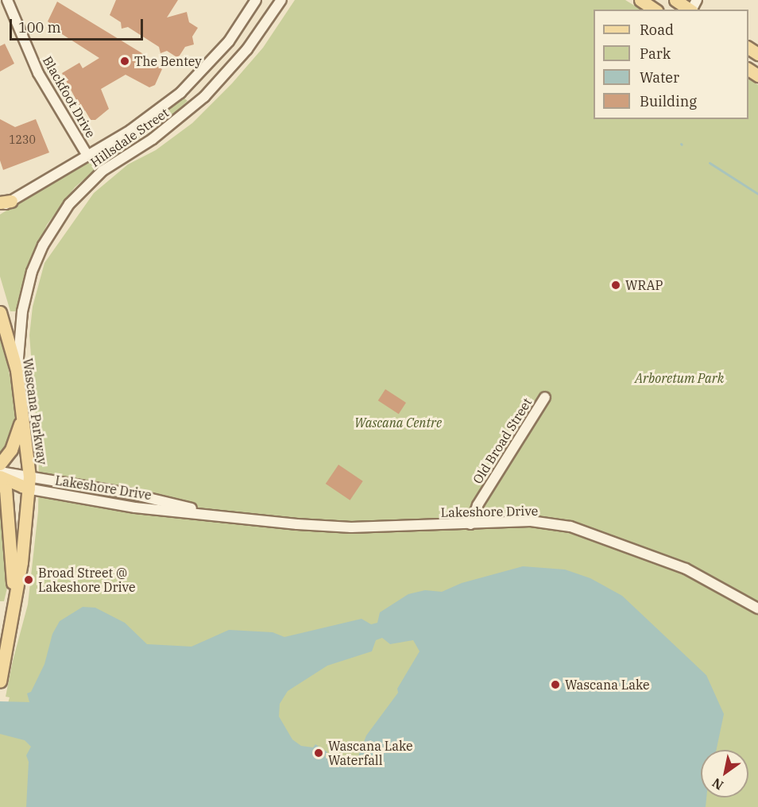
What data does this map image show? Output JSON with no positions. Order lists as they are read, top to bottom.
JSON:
{
  "streets": {
    "main road": ["Wascana Parkway"],
    "street": [
      "Blackfoot Drive",
      "Hillsdale Street",
      "Old Broad Street",
      "Lakeshore Drive"
    ]
  },
  "crossings": [
    ["Blackfoot Drive", "Hillsdale Street"],
    ["Hillsdale Street", "Wascana Parkway"],
    ["Wascana Parkway", "Lakeshore Drive"],
    ["Old Broad Street", "Lakeshore Drive"]
  ],
  "parks": ["Arboretum Park", "Wascana Centre"],
  "places": [
    "The Bentey",
    "WRAP",
    "Broad Street @ Lakeshore Drive",
    "Wascana Lake",
    "Wascana Lake Waterfall"
  ],
  "house_numbers": ["1230"],
  "legend": [
    "Road",
    "Park",
    "Water",
    "Building"
  ],
  "scale_bar": "100 m",
  "north": "bottom left"
}
